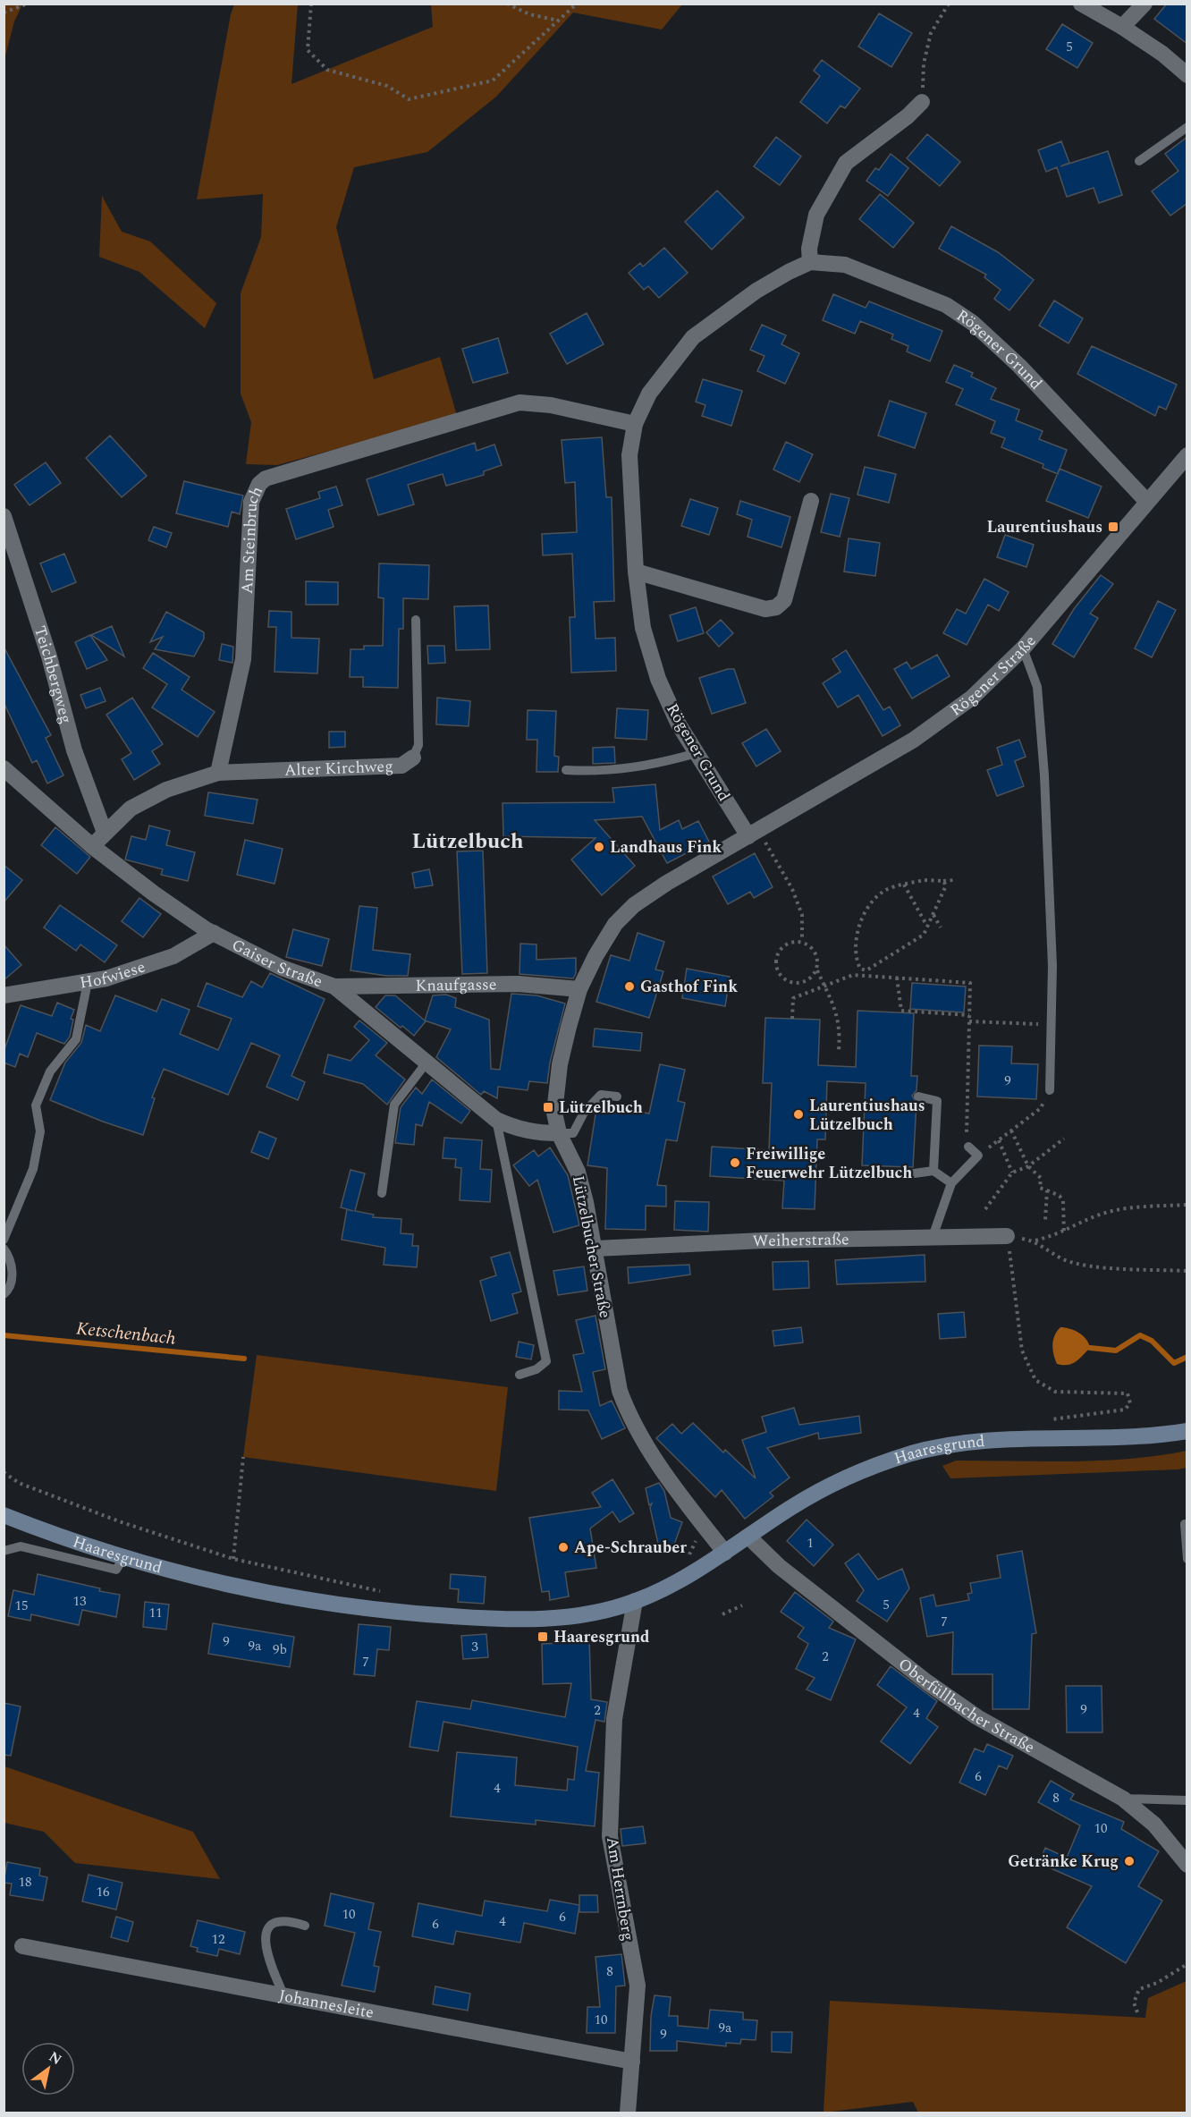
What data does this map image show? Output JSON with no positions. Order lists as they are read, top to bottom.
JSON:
{
  "streets": {
    "street": [
      "Rögener Grund",
      "Am Steinbruch",
      "Rögener Straße",
      "Teichbergweg",
      "Alter Kirchweg",
      "Gaiser Straße",
      "Hofwiese",
      "Knaufgasse",
      "Weiherstraße",
      "Lützelbucher Straße",
      "Haaresgrund",
      "Oberfüllbacher Straße",
      "Am Herrnberg",
      "Johannesleite"
    ]
  },
  "crossings": [
    ["Rögener Grund", "Am Steinbruch"],
    ["Rögener Grund", "Rögener Straße"],
    ["Rögener Grund", "Lützelbucher Straße"],
    ["Am Steinbruch", "Alter Kirchweg"],
    ["Rögener Straße", "Lützelbucher Straße"],
    ["Gaiser Straße", "Hofwiese"],
    ["Gaiser Straße", "Knaufgasse"],
    ["Gaiser Straße", "Lützelbucher Straße"],
    ["Knaufgasse", "Lützelbucher Straße"],
    ["Weiherstraße", "Lützelbucher Straße"],
    ["Lützelbucher Straße", "Haaresgrund"],
    ["Haaresgrund", "Oberfüllbacher Straße"],
    ["Haaresgrund", "Am Herrnberg"],
    ["Am Herrnberg", "Johannesleite"]
  ],
  "districts": ["Lützelbuch"],
  "water": ["Ketschenbach"],
  "places": {
    "transit": ["Laurentiushaus", "Lützelbuch", "Haaresgrund"],
    "other": [
      "Landhaus Fink",
      "Gasthof Fink",
      "Laurentiushaus Lützelbuch",
      "Freiwillige Feuerwehr Lützelbuch",
      "Ape-Schrauber",
      "Getränke Krug"
    ]
  },
  "house_numbers": [
    "5",
    "9",
    "1",
    "13",
    "5",
    "15",
    "11",
    "7",
    "9",
    "9a",
    "3",
    "9b",
    "2",
    "7",
    "9",
    "2",
    "4",
    "6",
    "4",
    "8",
    "10",
    "18",
    "16",
    "10",
    "6",
    "4",
    "6",
    "12",
    "8",
    "10",
    "9a",
    "9"
  ],
  "north": "top right"
}
